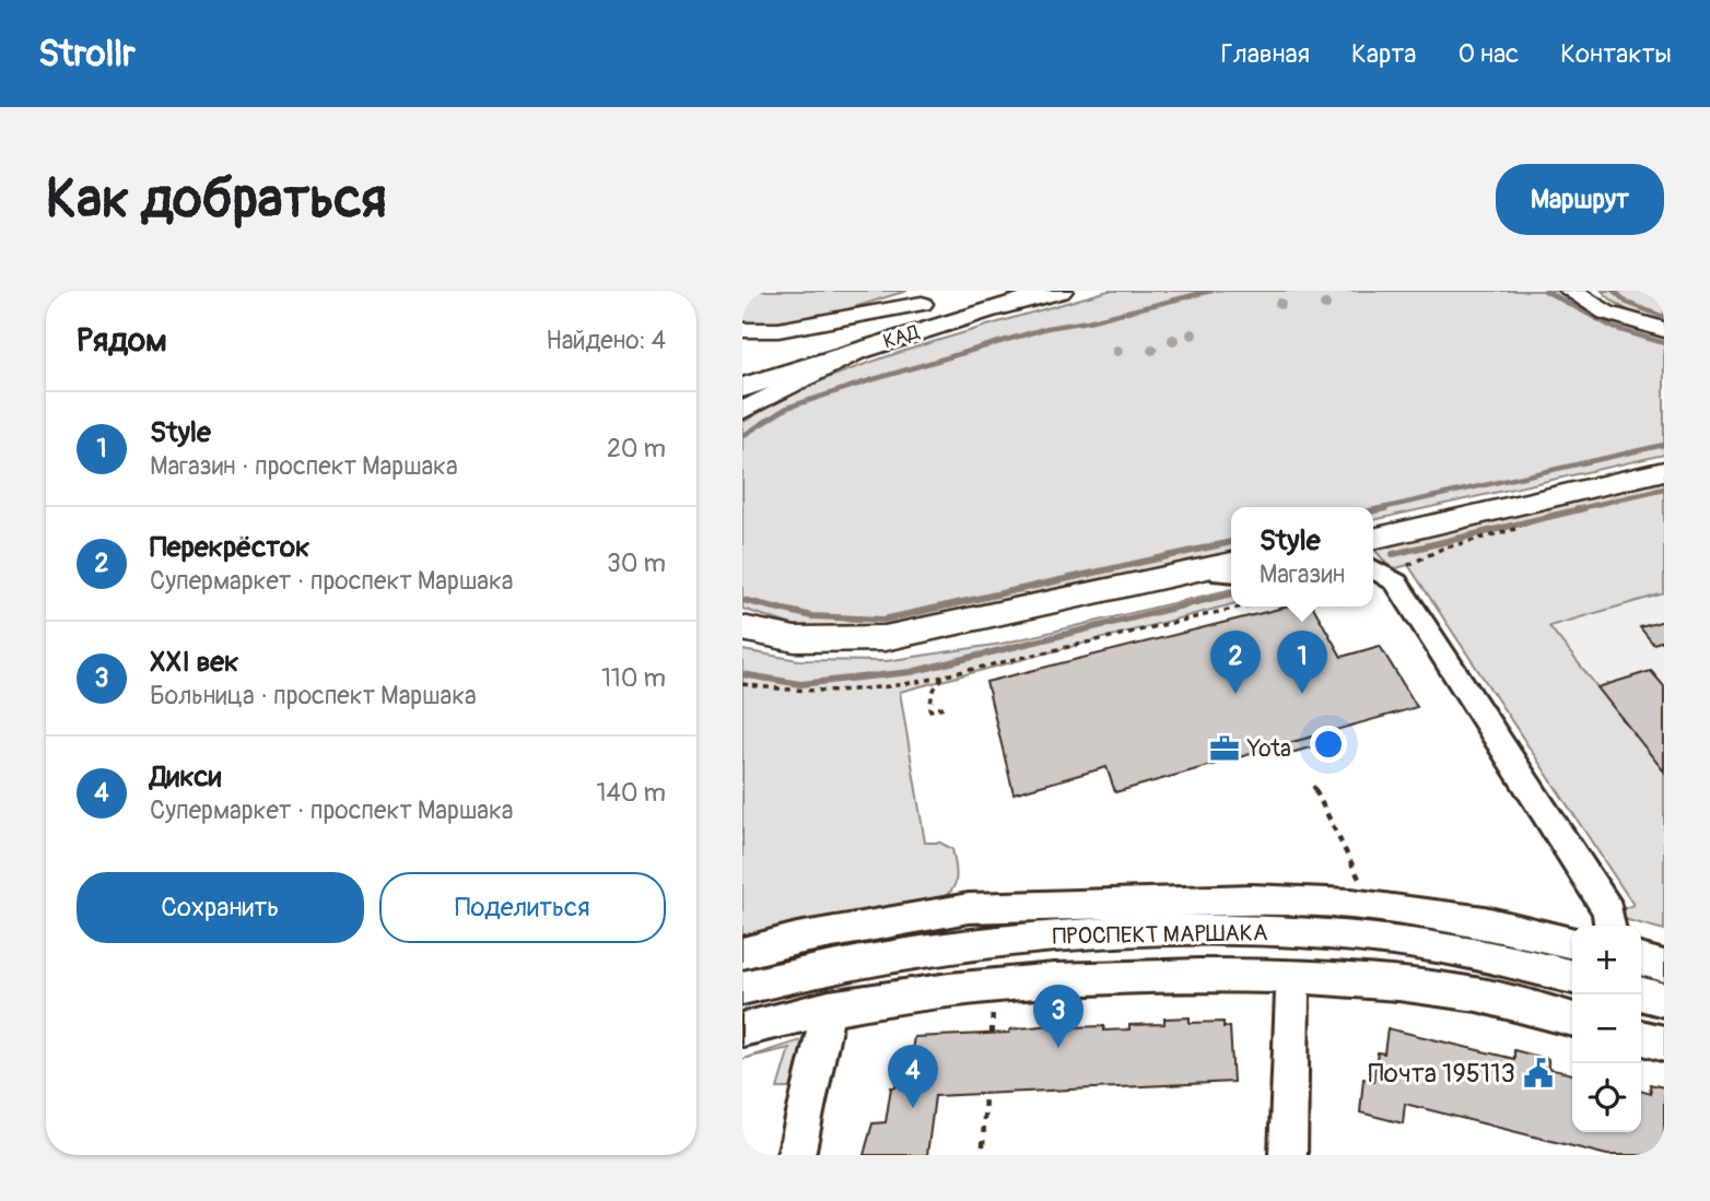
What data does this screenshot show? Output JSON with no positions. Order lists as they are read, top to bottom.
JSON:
{
  "streets": {
    "highway": ["КАД"],
    "street": ["ПРОСПЕКТ МАРШАКА"]
  },
  "places": {
    "office": ["Yota"],
    "public building": ["Почта 195113"]
  },
  "page": {
    "header": "Strollr",
    "nav": [
      "Главная",
      "Карта",
      "О нас",
      "Контакты"
    ],
    "buttons": [
      "Маршрут",
      ["Сохранить", "Поделиться"]
    ],
    "title": "Как добраться",
    "heading": ["Рядом", "Найдено: 4"],
    "list": [
      {
        "mark": "1",
        "name": "Style",
        "note": "Магазин · проспект Маршака",
        "value": "20 m"
      },
      {
        "mark": "2",
        "name": "Перекрёсток",
        "note": "Супермаркет · проспект Маршака",
        "value": "30 m"
      },
      {
        "mark": "3",
        "name": "XXI век",
        "note": "Больница · проспект Маршака",
        "value": "110 m"
      },
      {
        "mark": "4",
        "name": "Дикси",
        "note": "Супермаркет · проспект Маршака",
        "value": "140 m"
      }
    ],
    "popup": ["Style", "Магазин"],
    "pins": [
      "1",
      "2",
      "3",
      "4"
    ],
    "map_buttons": ["+", "−"]
  }
}
